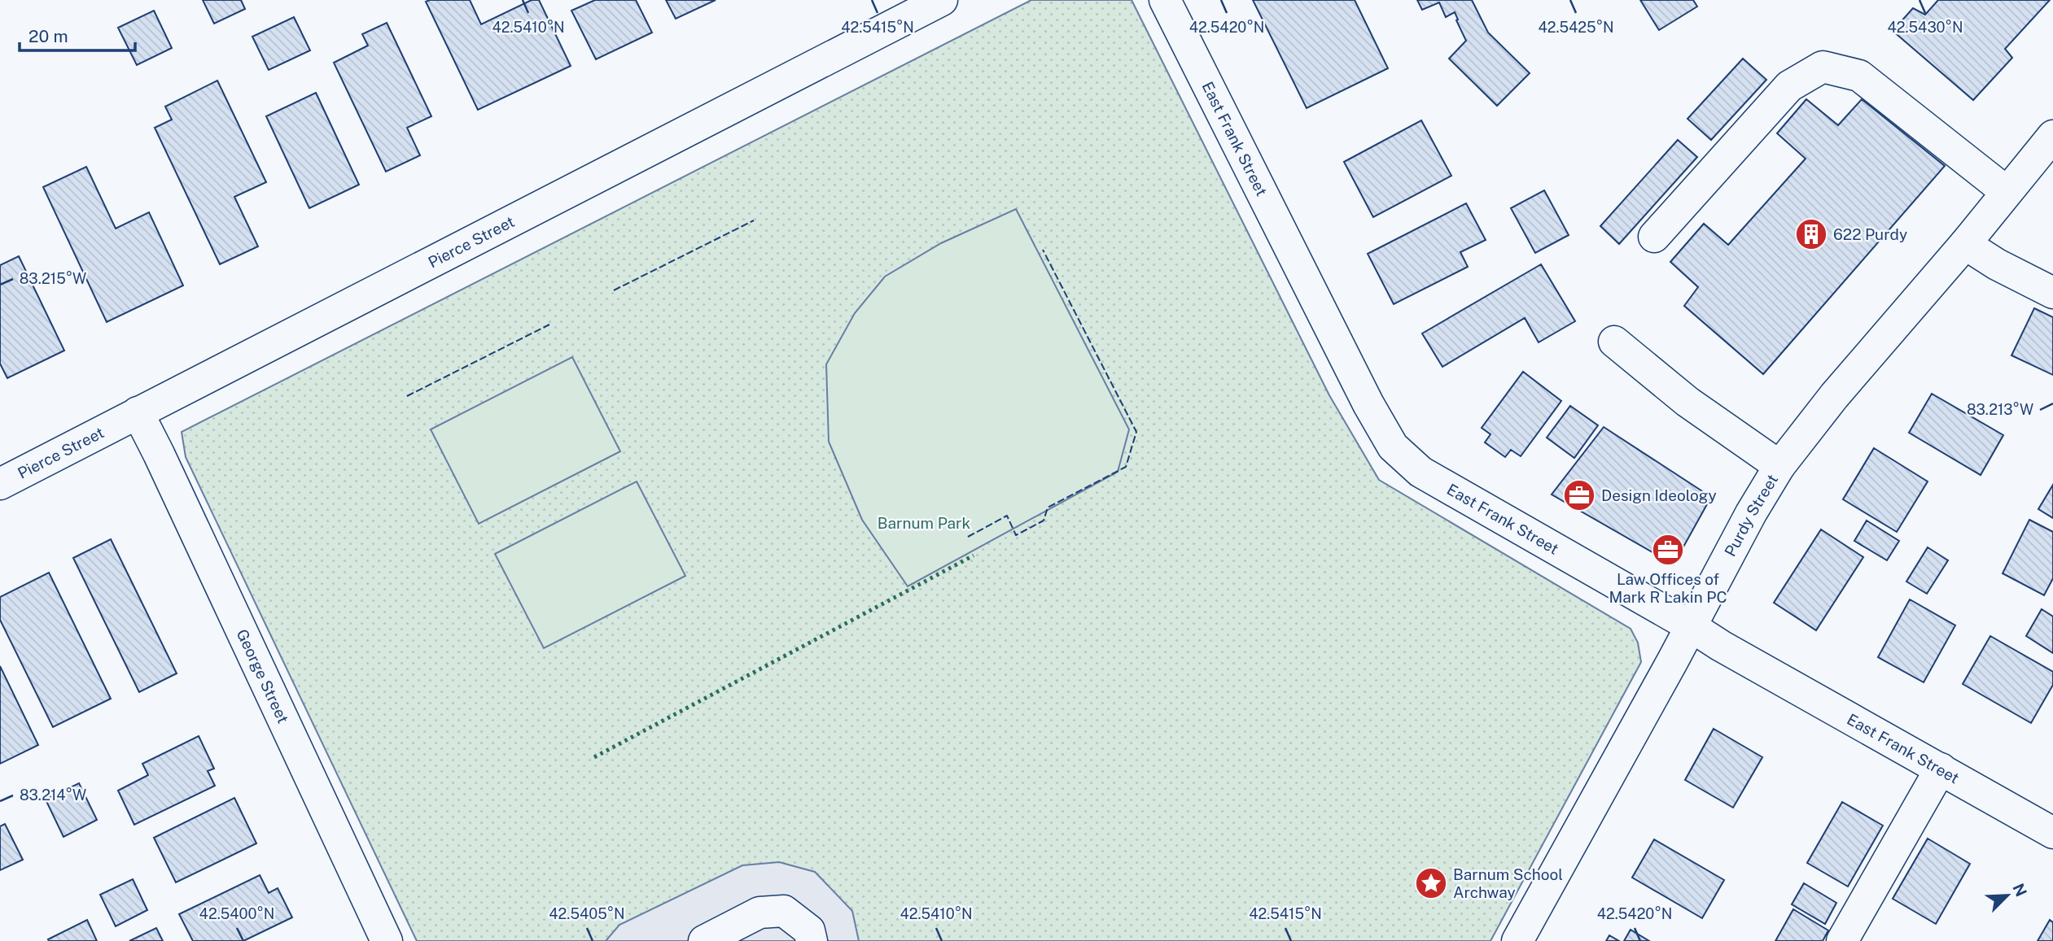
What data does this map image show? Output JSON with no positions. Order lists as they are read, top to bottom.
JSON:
{
  "streets": {
    "street": [
      "East Frank Street",
      "Pierce Street",
      "Purdy Street",
      "George Street"
    ]
  },
  "crossings": [
    ["East Frank Street", "Purdy Street"],
    ["Pierce Street", "George Street"]
  ],
  "parks": ["Barnum Park"],
  "places": {
    "building": ["622 Purdy"],
    "office": ["Design Ideology", "Law Offices of Mark R Lakin PC"],
    "place": ["Barnum School Archway"]
  },
  "scale_bar": "20 m",
  "north": "top right",
  "coordinates": [
    "42.5410°N",
    "42.5415°N",
    "42.5420°N",
    "42.5425°N",
    "42.5430°N",
    "83.215°W",
    "83.213°W",
    "83.214°W",
    "42.5400°N",
    "42.5405°N"
  ]
}
